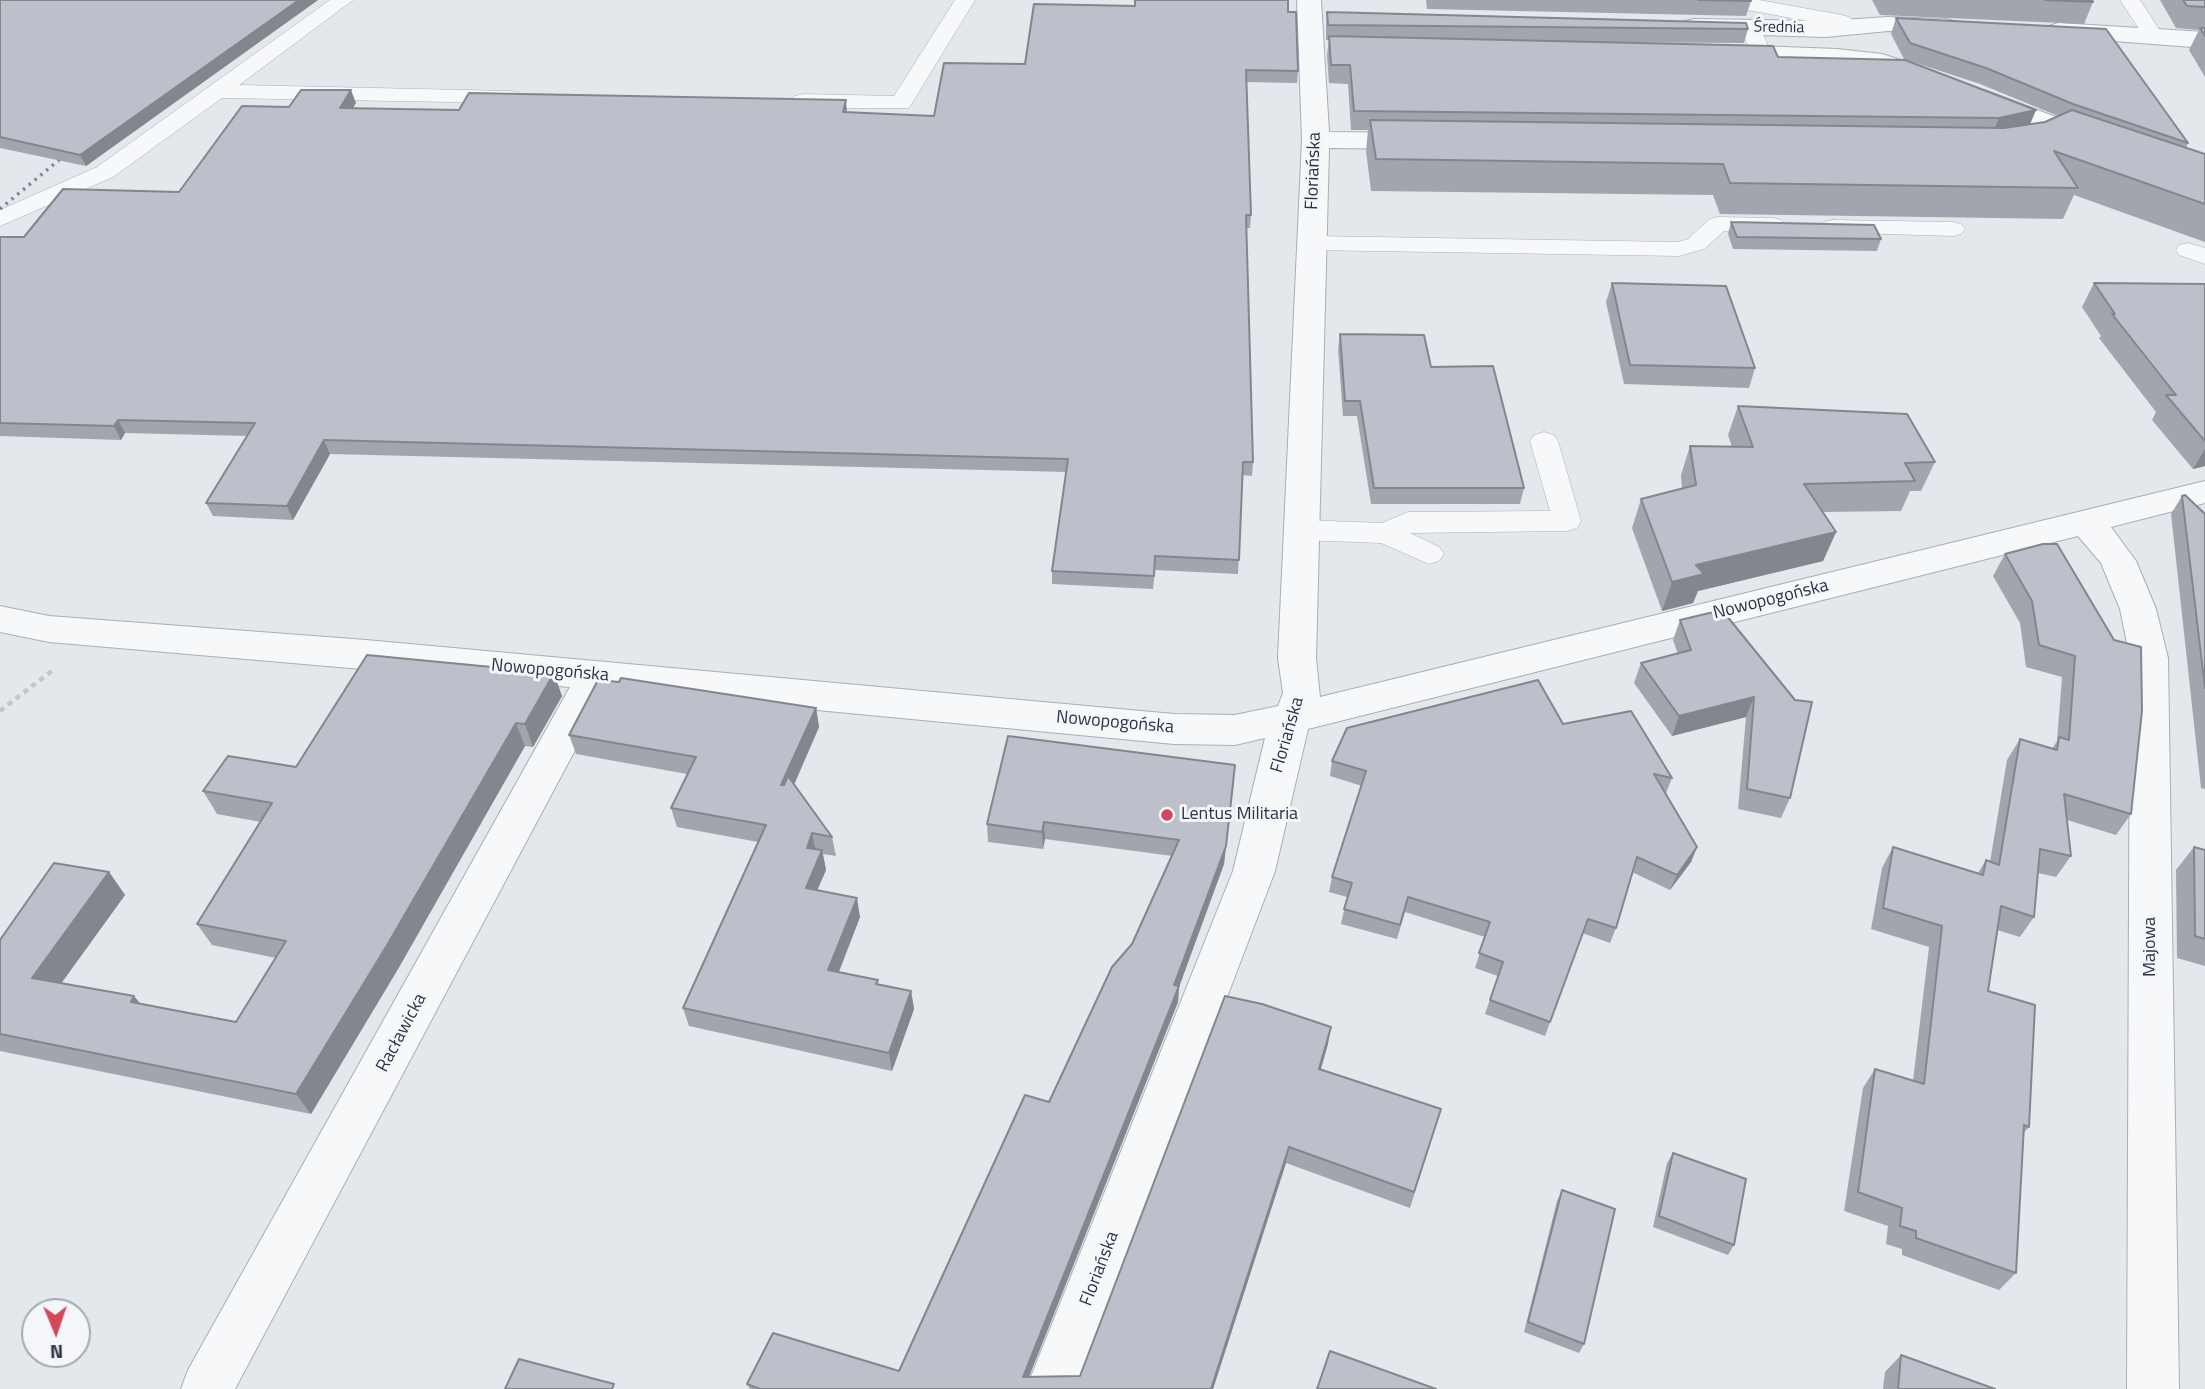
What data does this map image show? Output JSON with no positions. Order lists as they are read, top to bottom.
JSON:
{
  "streets": {
    "street": [
      "Średnia",
      "Floriańska",
      "Nowopogońska",
      "Majowa",
      "Racławicka"
    ]
  },
  "crossings": [
    ["Floriańska", "Nowopogońska"],
    ["Nowopogońska", "Majowa"],
    ["Nowopogońska", "Racławicka"]
  ],
  "places": ["Lentus Militaria"],
  "north": "bottom"
}
